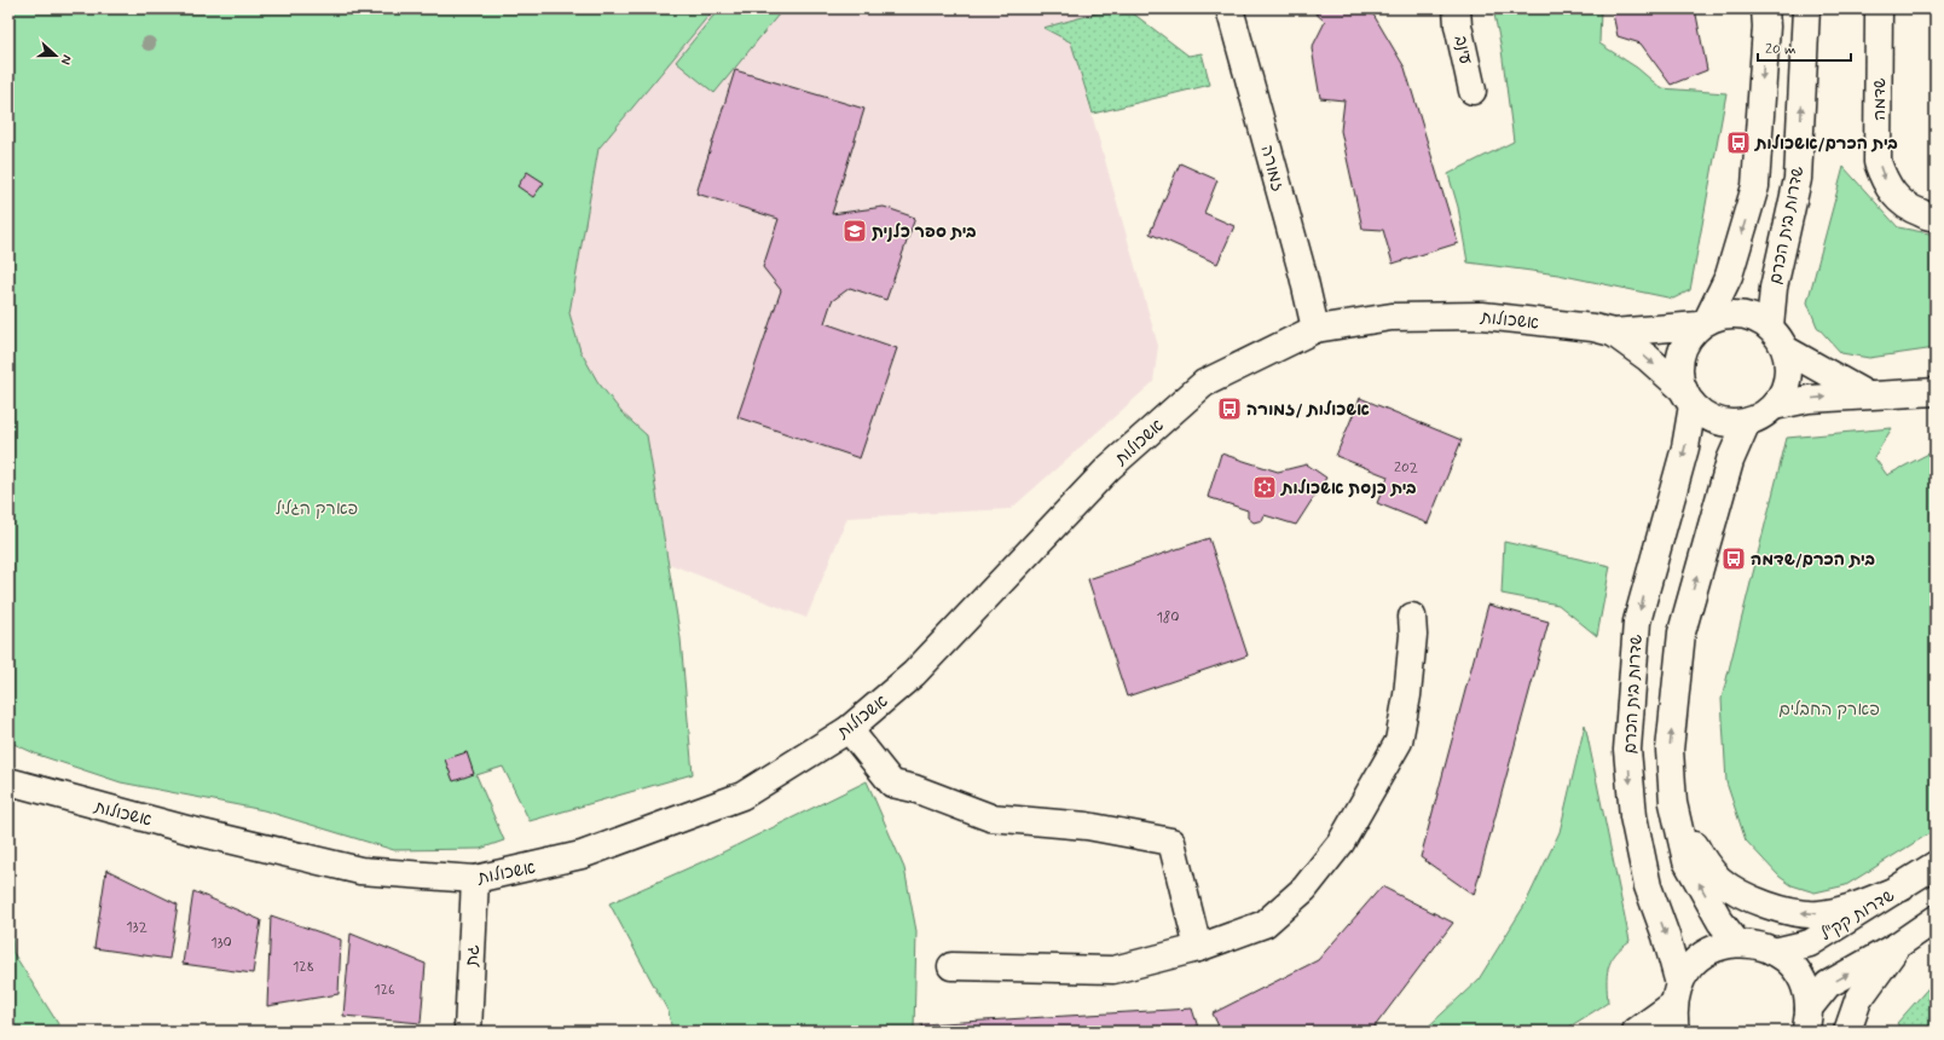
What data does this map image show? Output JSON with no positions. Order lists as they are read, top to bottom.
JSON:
{
  "streets": {
    "street": [
      "עינב",
      "שדמה",
      "זמורה",
      "שדרות בית הכרם",
      "אשכולות",
      "שדרות קק\"ל",
      "גת"
    ]
  },
  "crossings": [
    ["זמורה", "אשכולות"],
    ["שדרות בית הכרם", "אשכולות"],
    ["אשכולות", "גת"]
  ],
  "one_way": ["שדמה"],
  "parks": ["פארק הגליל", "פארק החבלים"],
  "places": {
    "bus stop": ["בית הכרם/אשכולות", "אשכולות /זמורה", "בית הכרם/שדמה"],
    "school or university": ["בית ספר כלנית"],
    "synagogue": ["בית כנסת אשכולות"]
  },
  "house_numbers": [
    "202",
    "180",
    "132",
    "130",
    "128",
    "126"
  ],
  "scale_bar": "20 m",
  "north": "right"
}
